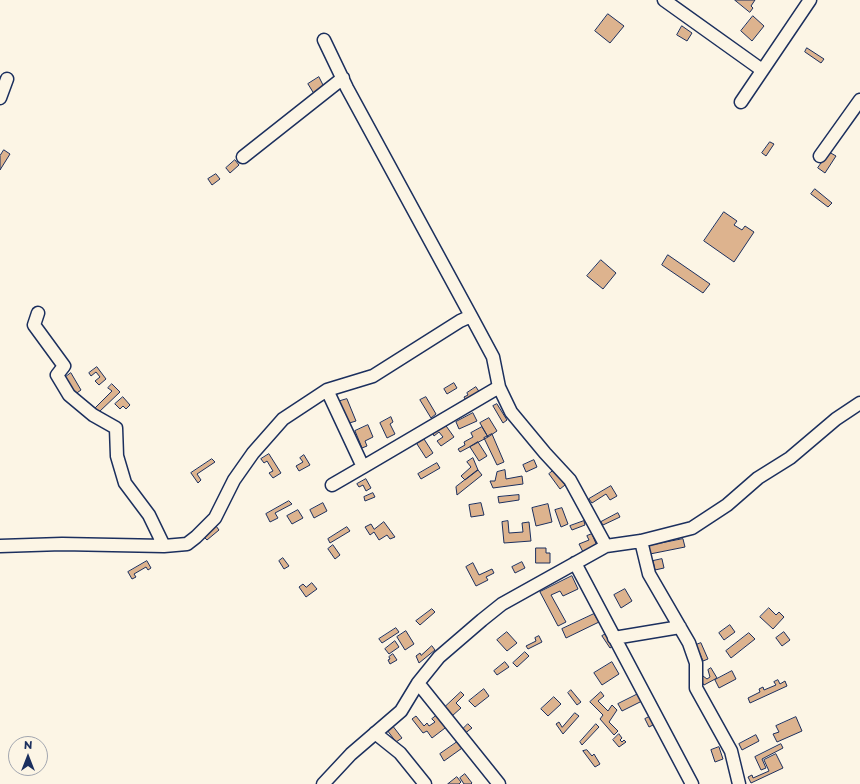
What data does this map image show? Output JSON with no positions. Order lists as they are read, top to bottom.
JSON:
{
  "north": "top"
}
